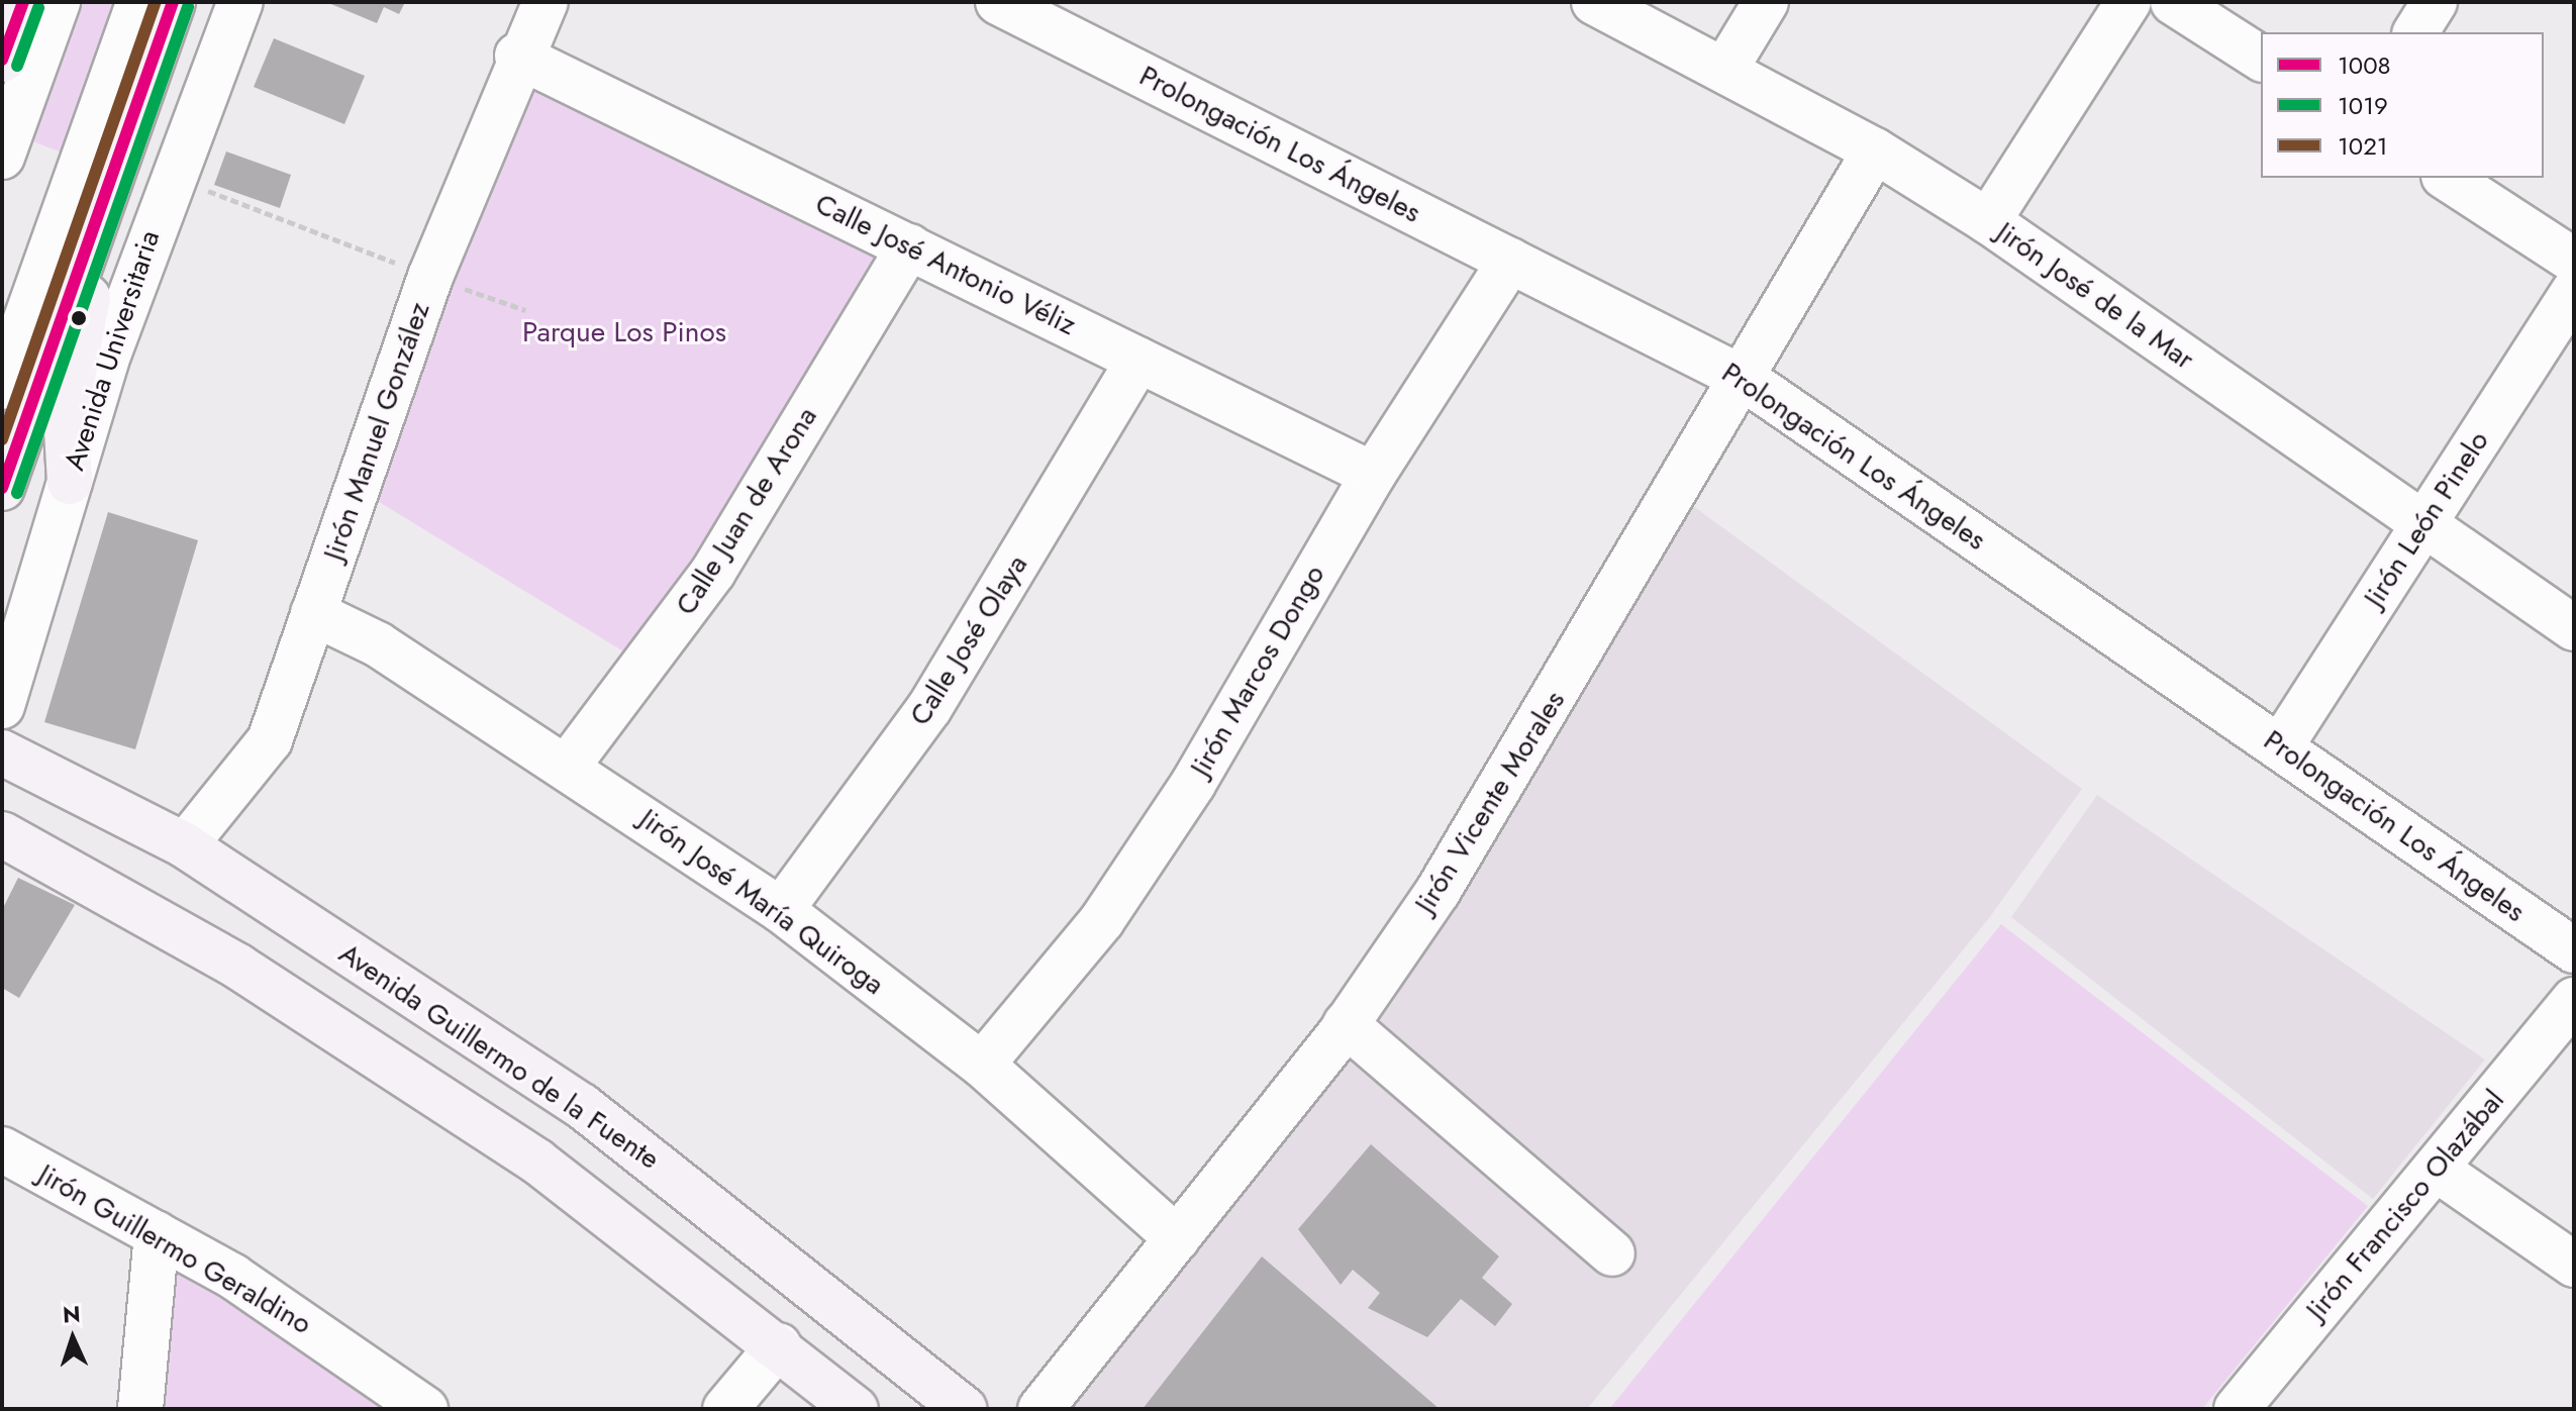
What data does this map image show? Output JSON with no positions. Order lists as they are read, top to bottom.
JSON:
{
  "streets": {
    "main road": ["Avenida Universitaria", "Avenida Guillermo de la Fuente"],
    "street": [
      "Prolongación Los Ángeles",
      "Calle José Antonio Véliz",
      "Jirón José de la Mar",
      "Jirón Manuel González",
      "Calle Juan de Arona",
      "Jirón León Pinelo",
      "Calle José Olaya",
      "Jirón Marcos Dongo",
      "Jirón Vicente Morales",
      "Jirón José María Quiroga",
      "Jirón Francisco Olazábal",
      "Jirón Guillermo Geraldino"
    ]
  },
  "crossings": [
    ["Prolongación Los Ángeles", "Jirón León Pinelo"],
    ["Prolongación Los Ángeles", "Jirón Marcos Dongo"],
    ["Prolongación Los Ángeles", "Jirón Vicente Morales"],
    ["Calle José Antonio Véliz", "Jirón Manuel González"],
    ["Calle José Antonio Véliz", "Calle Juan de Arona"],
    ["Calle José Antonio Véliz", "Calle José Olaya"],
    ["Calle José Antonio Véliz", "Jirón Marcos Dongo"],
    ["Jirón José de la Mar", "Jirón León Pinelo"],
    ["Jirón José de la Mar", "Jirón Vicente Morales"],
    ["Jirón Manuel González", "Jirón José María Quiroga"],
    ["Jirón Manuel González", "Avenida Guillermo de la Fuente"],
    ["Calle Juan de Arona", "Jirón José María Quiroga"],
    ["Calle José Olaya", "Jirón José María Quiroga"],
    ["Jirón Marcos Dongo", "Jirón José María Quiroga"],
    ["Jirón Vicente Morales", "Jirón José María Quiroga"]
  ],
  "parks": ["Parque Los Pinos"],
  "lines": ["transit line 1008", "transit line 1021", "transit line 1019"],
  "legend": ["1008", "1019", "1021"],
  "north": "top"
}
